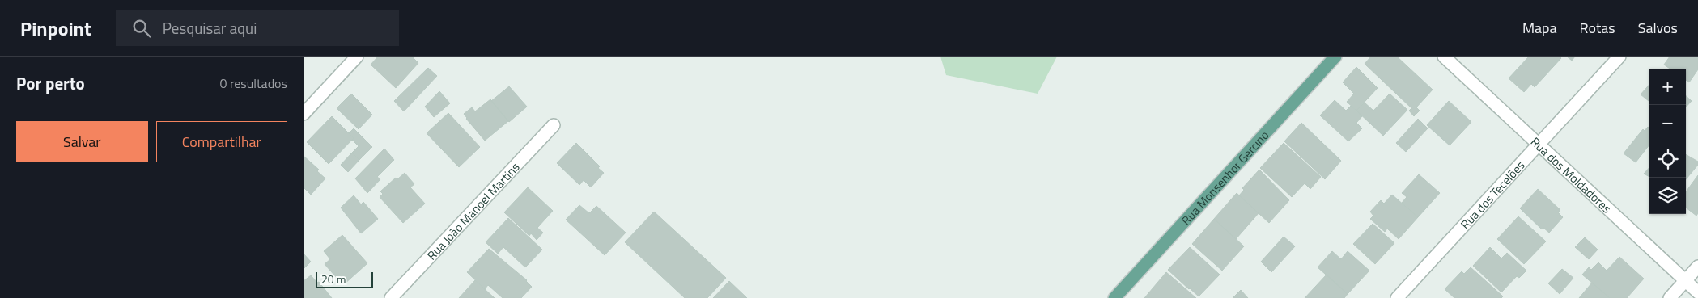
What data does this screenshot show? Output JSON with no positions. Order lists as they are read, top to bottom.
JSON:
{
  "streets": {
    "main road": ["Rua Monsenhor Gercino"],
    "street": ["Rua dos Moldadores", "Rua dos Tecelões", "Rua João Manoel Martins"]
  },
  "crossings": [
    ["Rua dos Moldadores", "Rua dos Tecelões"]
  ],
  "scale_bar": "20 m",
  "page": {
    "header": "Pinpoint",
    "search": "Pesquisar aqui",
    "nav": ["Mapa", "Rotas", "Salvos"],
    "heading": ["Por perto", "0 resultados"],
    "map_buttons": ["+", "−"],
    "buttons": ["Salvar", "Compartilhar"],
    "scale": "20 m"
  }
}
